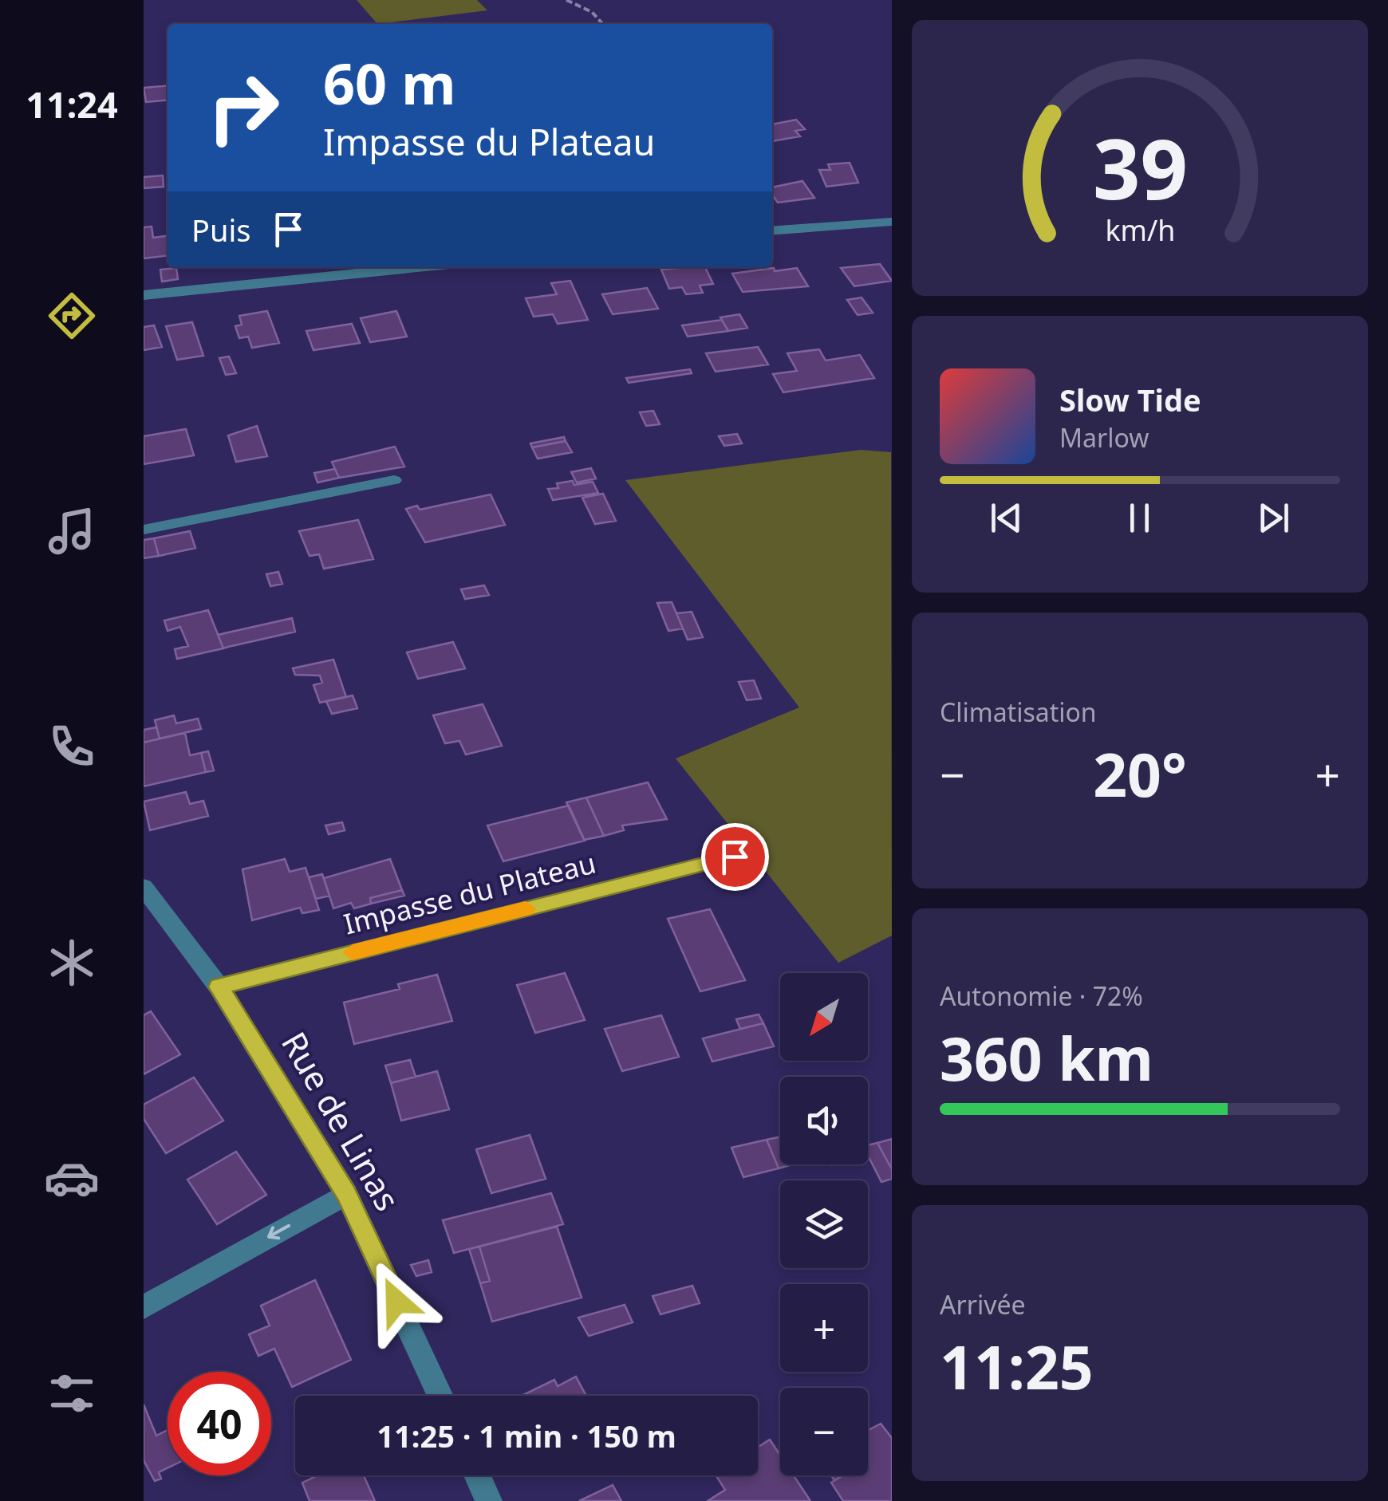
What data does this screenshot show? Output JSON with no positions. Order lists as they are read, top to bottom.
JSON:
{
  "streets": {
    "street": ["Rue de Linas"],
    "lane": ["Impasse du Plateau"]
  },
  "crossings": [
    ["Impasse du Plateau", "Rue de Linas"]
  ],
  "north": "bottom left",
  "page": {
    "tabs": "11:24",
    "turn": ["60 m", "Impasse du Plateau"],
    "then": "Puis",
    "song": ["Slow Tide", "Marlow"],
    "tile": [
      "Climatisation",
      ["Autonomie · 72%", "360 km"],
      ["Arrivée", "11:25"]
    ],
    "heat": ["−", "20°", "+"],
    "map_buttons": ["+", "−"],
    "limit": "40",
    "trip": "11:25 · 1 min · 150 m",
    "gauge": ["39", "km/h"]
  }
}
